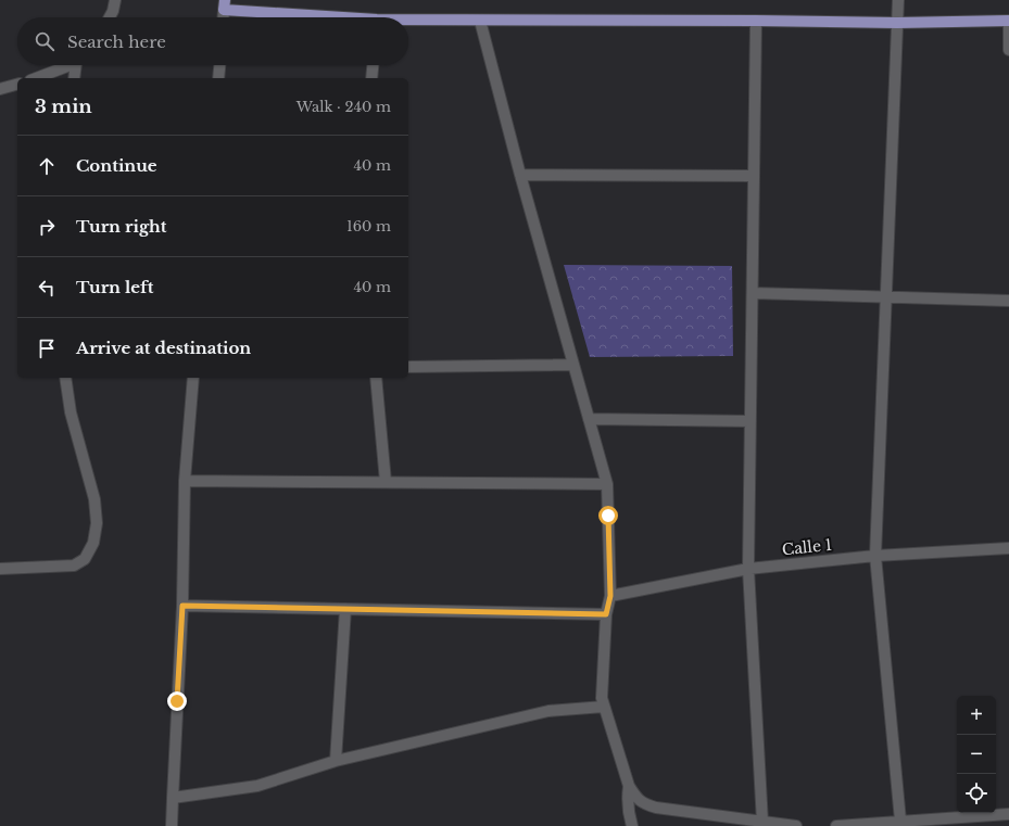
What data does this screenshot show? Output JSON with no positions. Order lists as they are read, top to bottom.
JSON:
{
  "streets": {
    "street": ["Calle 1"]
  },
  "page": {
    "search": "Search here",
    "heading": ["3 min", "Walk · 240 m"],
    "list": [
      ["Continue", "40 m"],
      ["Turn right", "160 m"],
      ["Turn left", "40 m"],
      "Arrive at destination"
    ],
    "map_buttons": ["+", "−"]
  }
}
